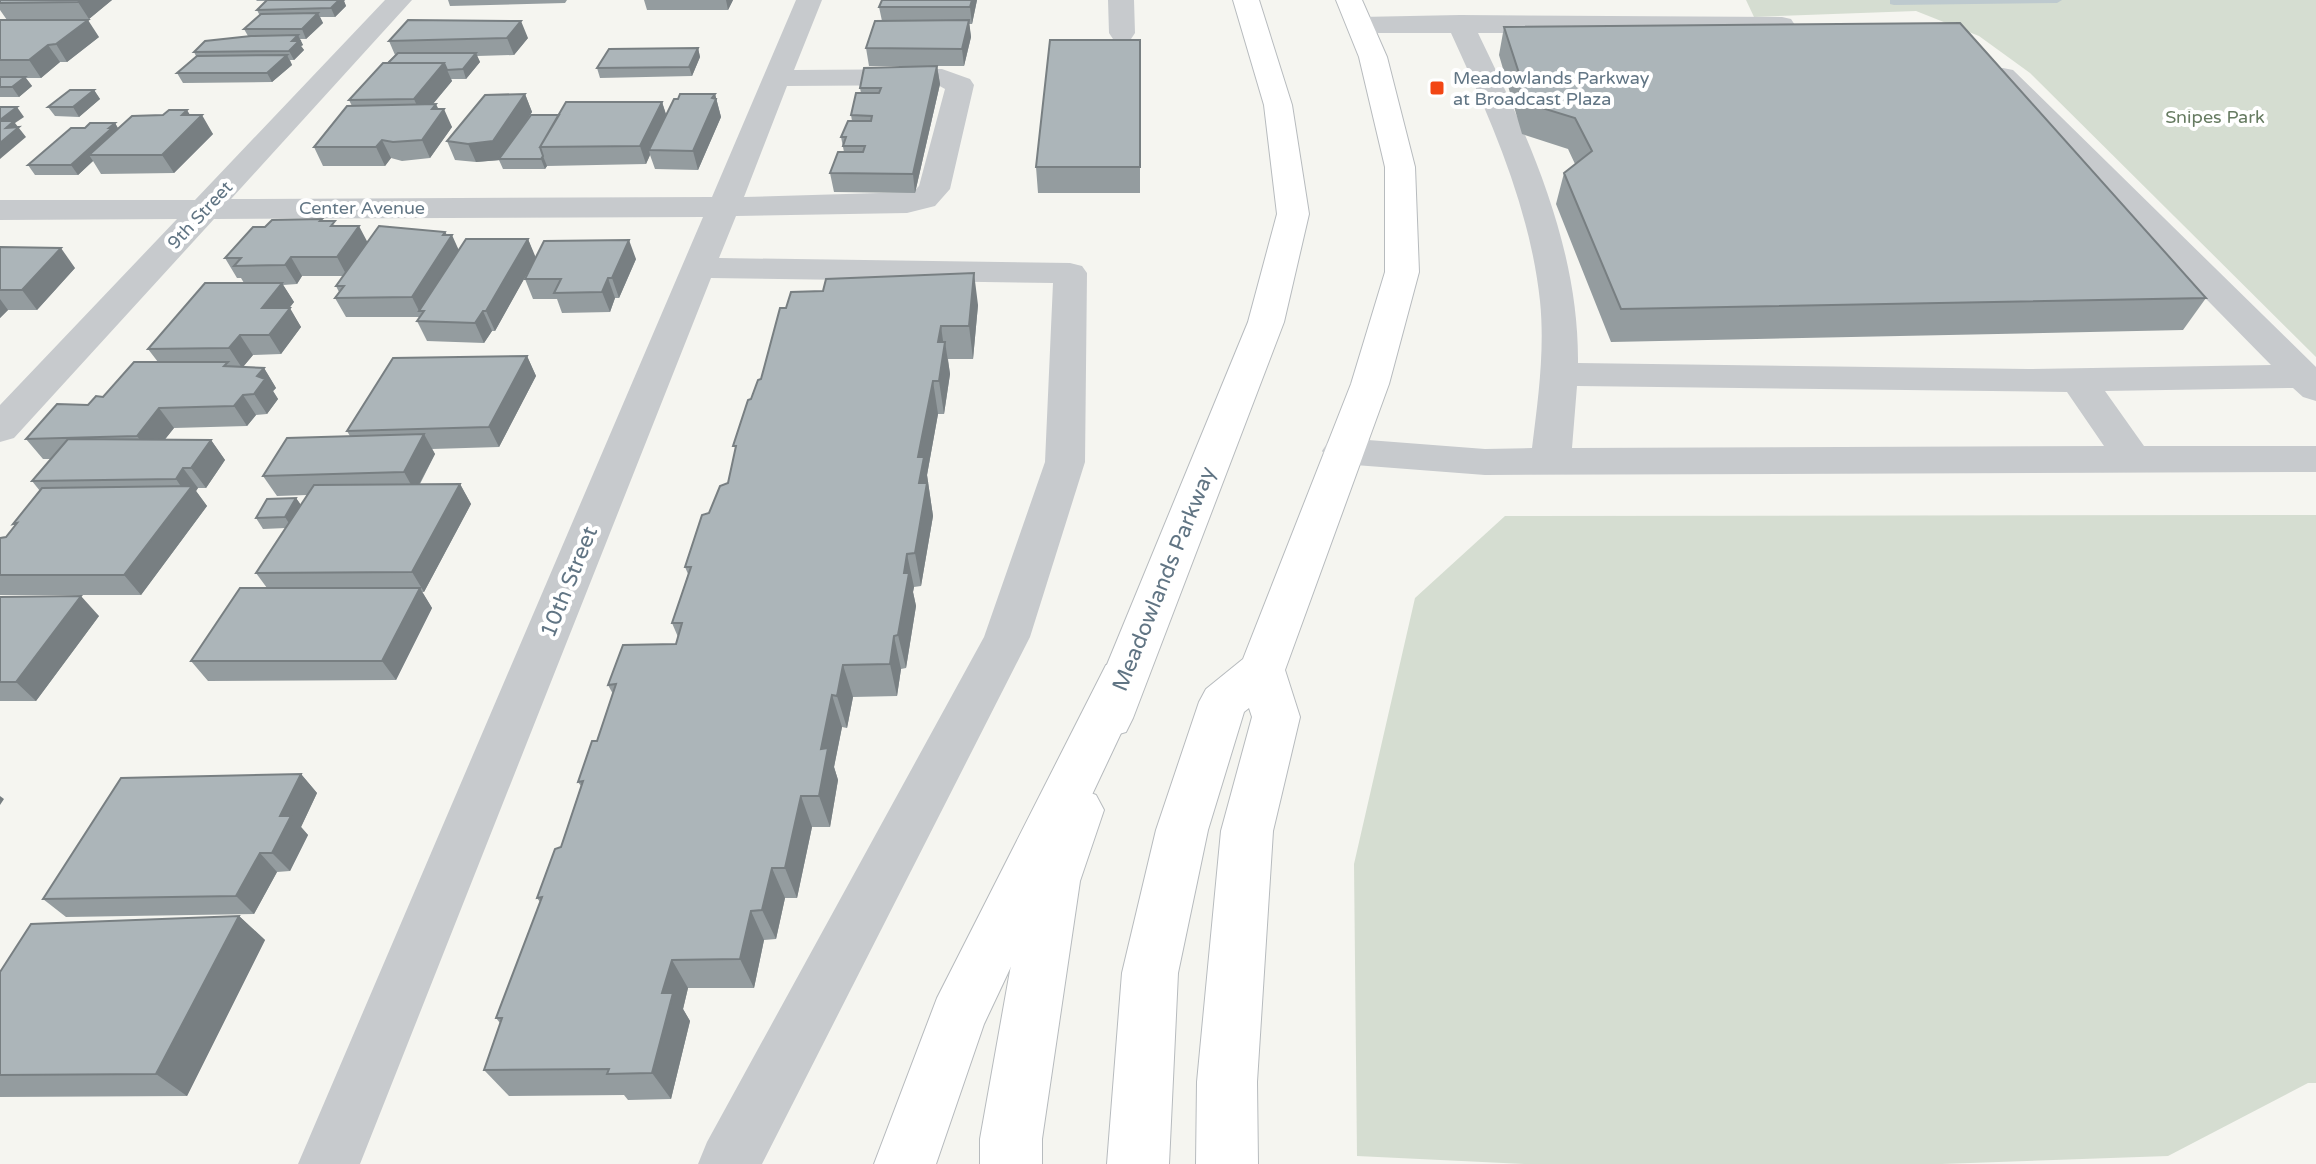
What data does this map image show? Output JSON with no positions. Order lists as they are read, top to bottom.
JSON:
{
  "streets": {
    "main road": ["Meadowlands Parkway"],
    "street": ["Center Avenue", "9th Street", "10th Street"]
  },
  "crossings": [
    ["Center Avenue", "9th Street"],
    ["Center Avenue", "10th Street"]
  ],
  "parks": ["Snipes Park"],
  "places": {
    "transit": ["Meadowlands Parkway at Broadcast Plaza"]
  }
}
